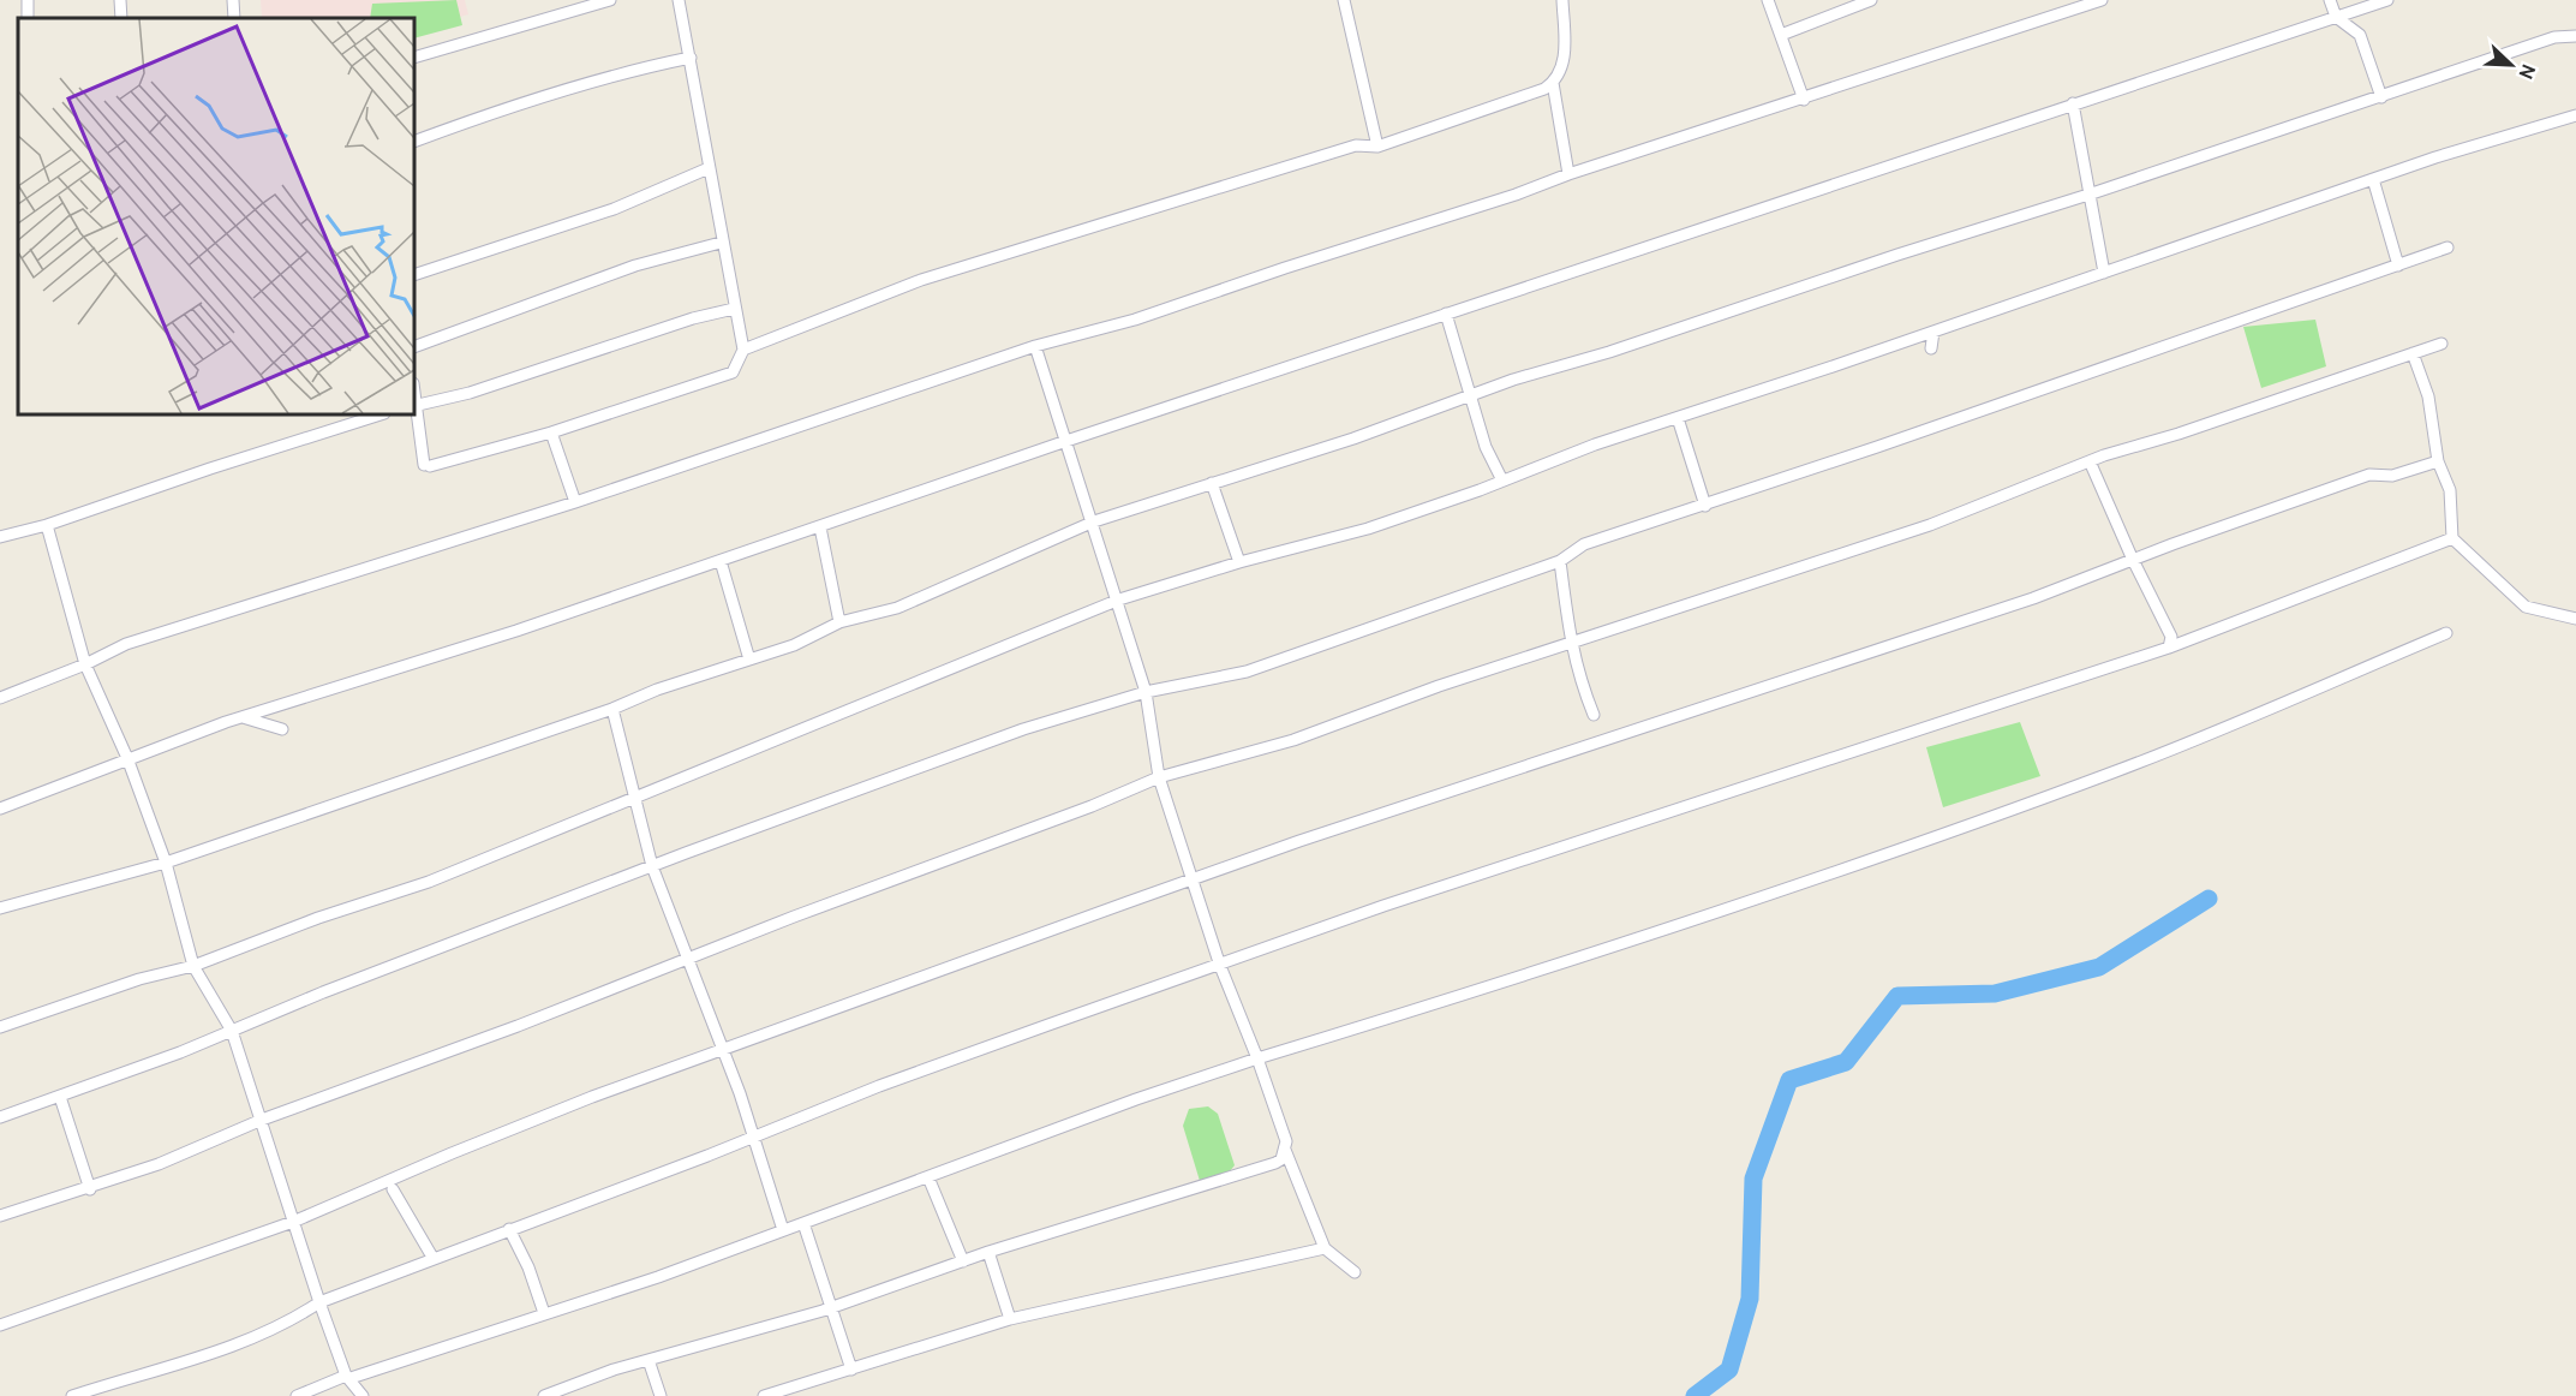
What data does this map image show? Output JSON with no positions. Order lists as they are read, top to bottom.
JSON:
{
  "north": "bottom right"
}
